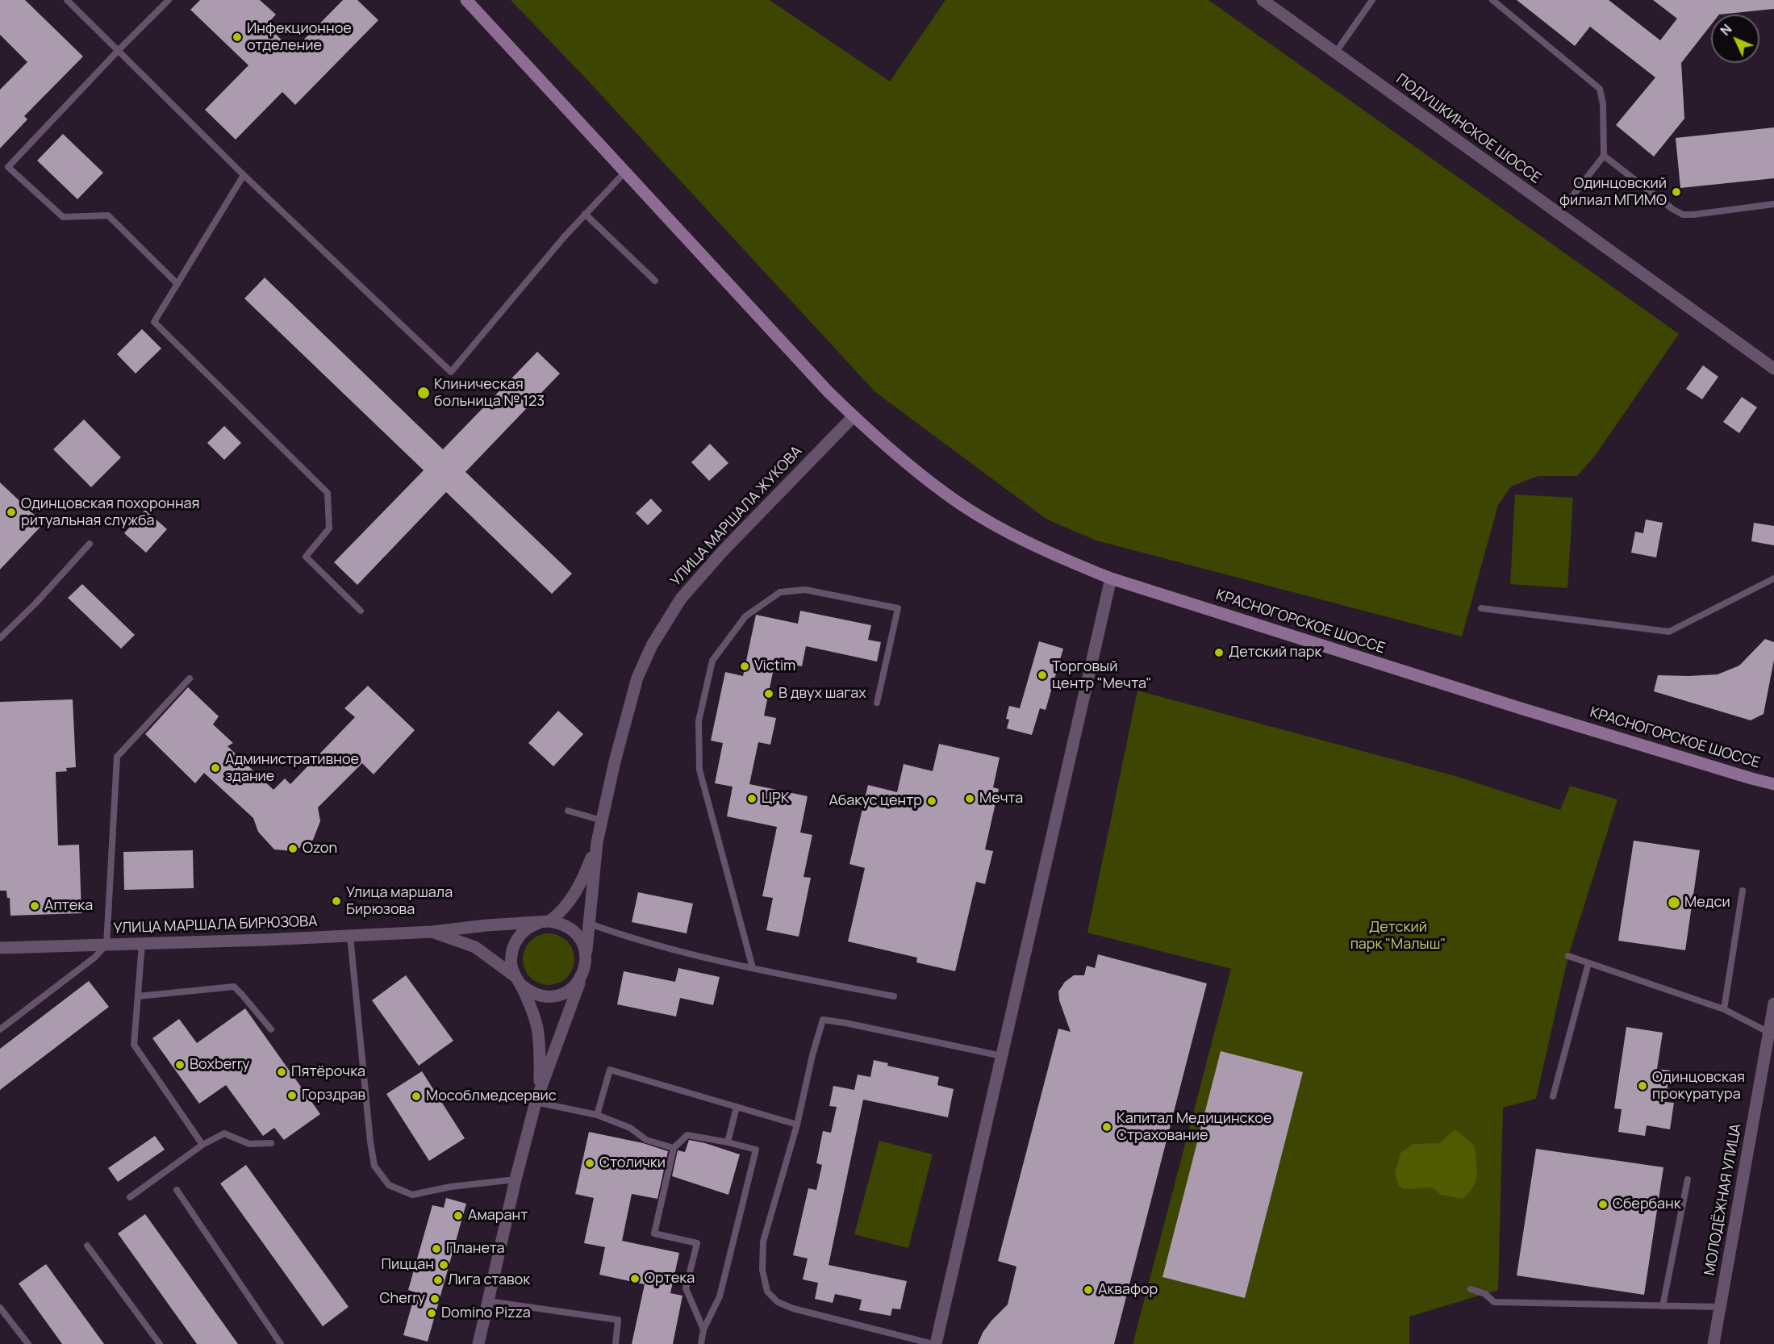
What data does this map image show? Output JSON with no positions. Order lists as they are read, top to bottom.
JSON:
{
  "streets": {
    "main road": ["КРАСНОГОРСКОЕ ШОССЕ"],
    "street": [
      "ПОДУШКИНСКОЕ ШОССЕ",
      "УЛИЦА МАРШАЛА ЖУКОВА",
      "УЛИЦА МАРШАЛА БИРЮЗОВА",
      "МОЛОДЁЖНАЯ УЛИЦА"
    ]
  },
  "crossings": [
    ["УЛИЦА МАРШАЛА ЖУКОВА", "КРАСНОГОРСКОЕ ШОССЕ"],
    ["УЛИЦА МАРШАЛА ЖУКОВА", "УЛИЦА МАРШАЛА БИРЮЗОВА"]
  ],
  "parks": ["Детский парк \"Малыш\""],
  "places": [
    "Инфекционное отделение",
    "Одинцовский филиал МГИМО",
    "Клиническая больница № 123",
    "Одинцовская похоронная ритуальная служба",
    "Детский парк",
    "Victim",
    "Торговый центр \"Мечта\"",
    "В двух шагах",
    "Административное здание",
    "ЦРК",
    "Мечта",
    "Абакус центр",
    "Ozon",
    "Улица маршала Бирюзова",
    "Медси",
    "Аптека",
    "Boxberry",
    "Пятёрочка",
    "Одинцовская прокуратура",
    "Горздрав",
    "Мособлмедсервис",
    "Капитал Медицинское Страхование",
    "Столички",
    "Сбербанк",
    "Амарант",
    "Планета",
    "Пиццан",
    "Ортека",
    "Лига ставок",
    "Аквафор",
    "Cherry",
    "Domino Pizza"
  ],
  "north": "top left"
}
